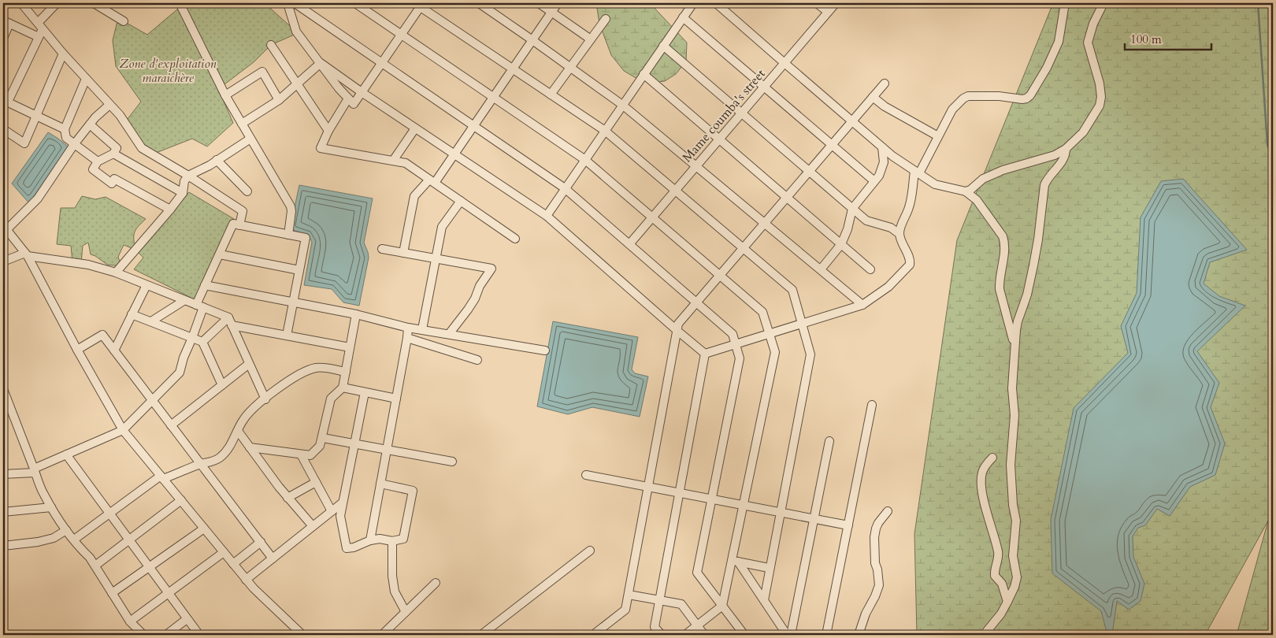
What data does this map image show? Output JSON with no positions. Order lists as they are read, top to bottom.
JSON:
{
  "streets": {
    "street": ["Mame coumba's street"]
  },
  "parks": ["Zone d'exploitation maraichère"],
  "scale_bar": "100 m"
}
